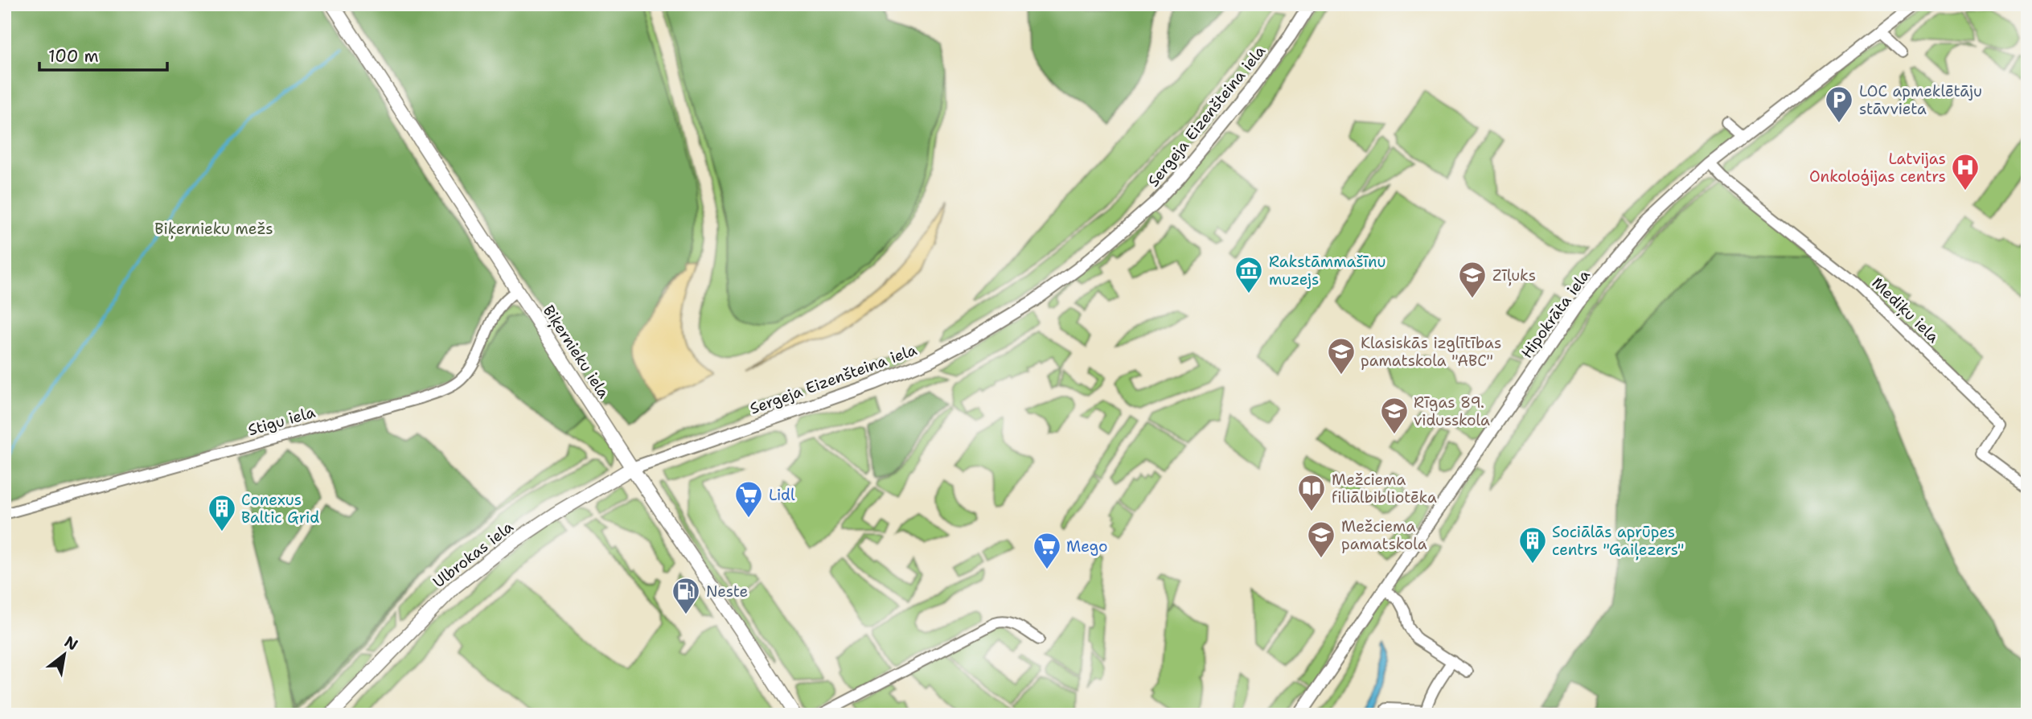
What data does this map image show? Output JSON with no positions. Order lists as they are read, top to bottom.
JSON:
{
  "streets": {
    "main road": ["Biķernieku iela", "Ulbrokas iela"],
    "street": [
      "Sergeja Eizenšteina iela",
      "Mediķu iela",
      "Hipokrāta iela",
      "Stigu iela"
    ]
  },
  "crossings": [
    ["Sergeja Eizenšteina iela", "Biķernieku iela"],
    ["Sergeja Eizenšteina iela", "Ulbrokas iela"],
    ["Mediķu iela", "Hipokrāta iela"],
    ["Biķernieku iela", "Stigu iela"],
    ["Biķernieku iela", "Ulbrokas iela"]
  ],
  "parks": ["Biķernieku mežs"],
  "places": {
    "parking": ["LOC apmeklētāju stāvvieta"],
    "hospital": ["Latvijas Onkoloģijas centrs"],
    "museum": ["Rakstāmmašīnu muzejs"],
    "school or university": [
      "Zīļuks",
      "Klasiskās izglītības pamatskola \"ABC\"",
      "Rīgas 89. vidusskola",
      "Mežciema pamatskola"
    ],
    "library": ["Mežciema filiālbibliotēka"],
    "supermarket": ["Lidl", "Mego"],
    "building": ["Conexus Baltic Grid", "Sociālās aprūpes centrs \"Gaiļezers\""],
    "fuel station": ["Neste"]
  },
  "scale_bar": "100 m",
  "north": "top right"
}
